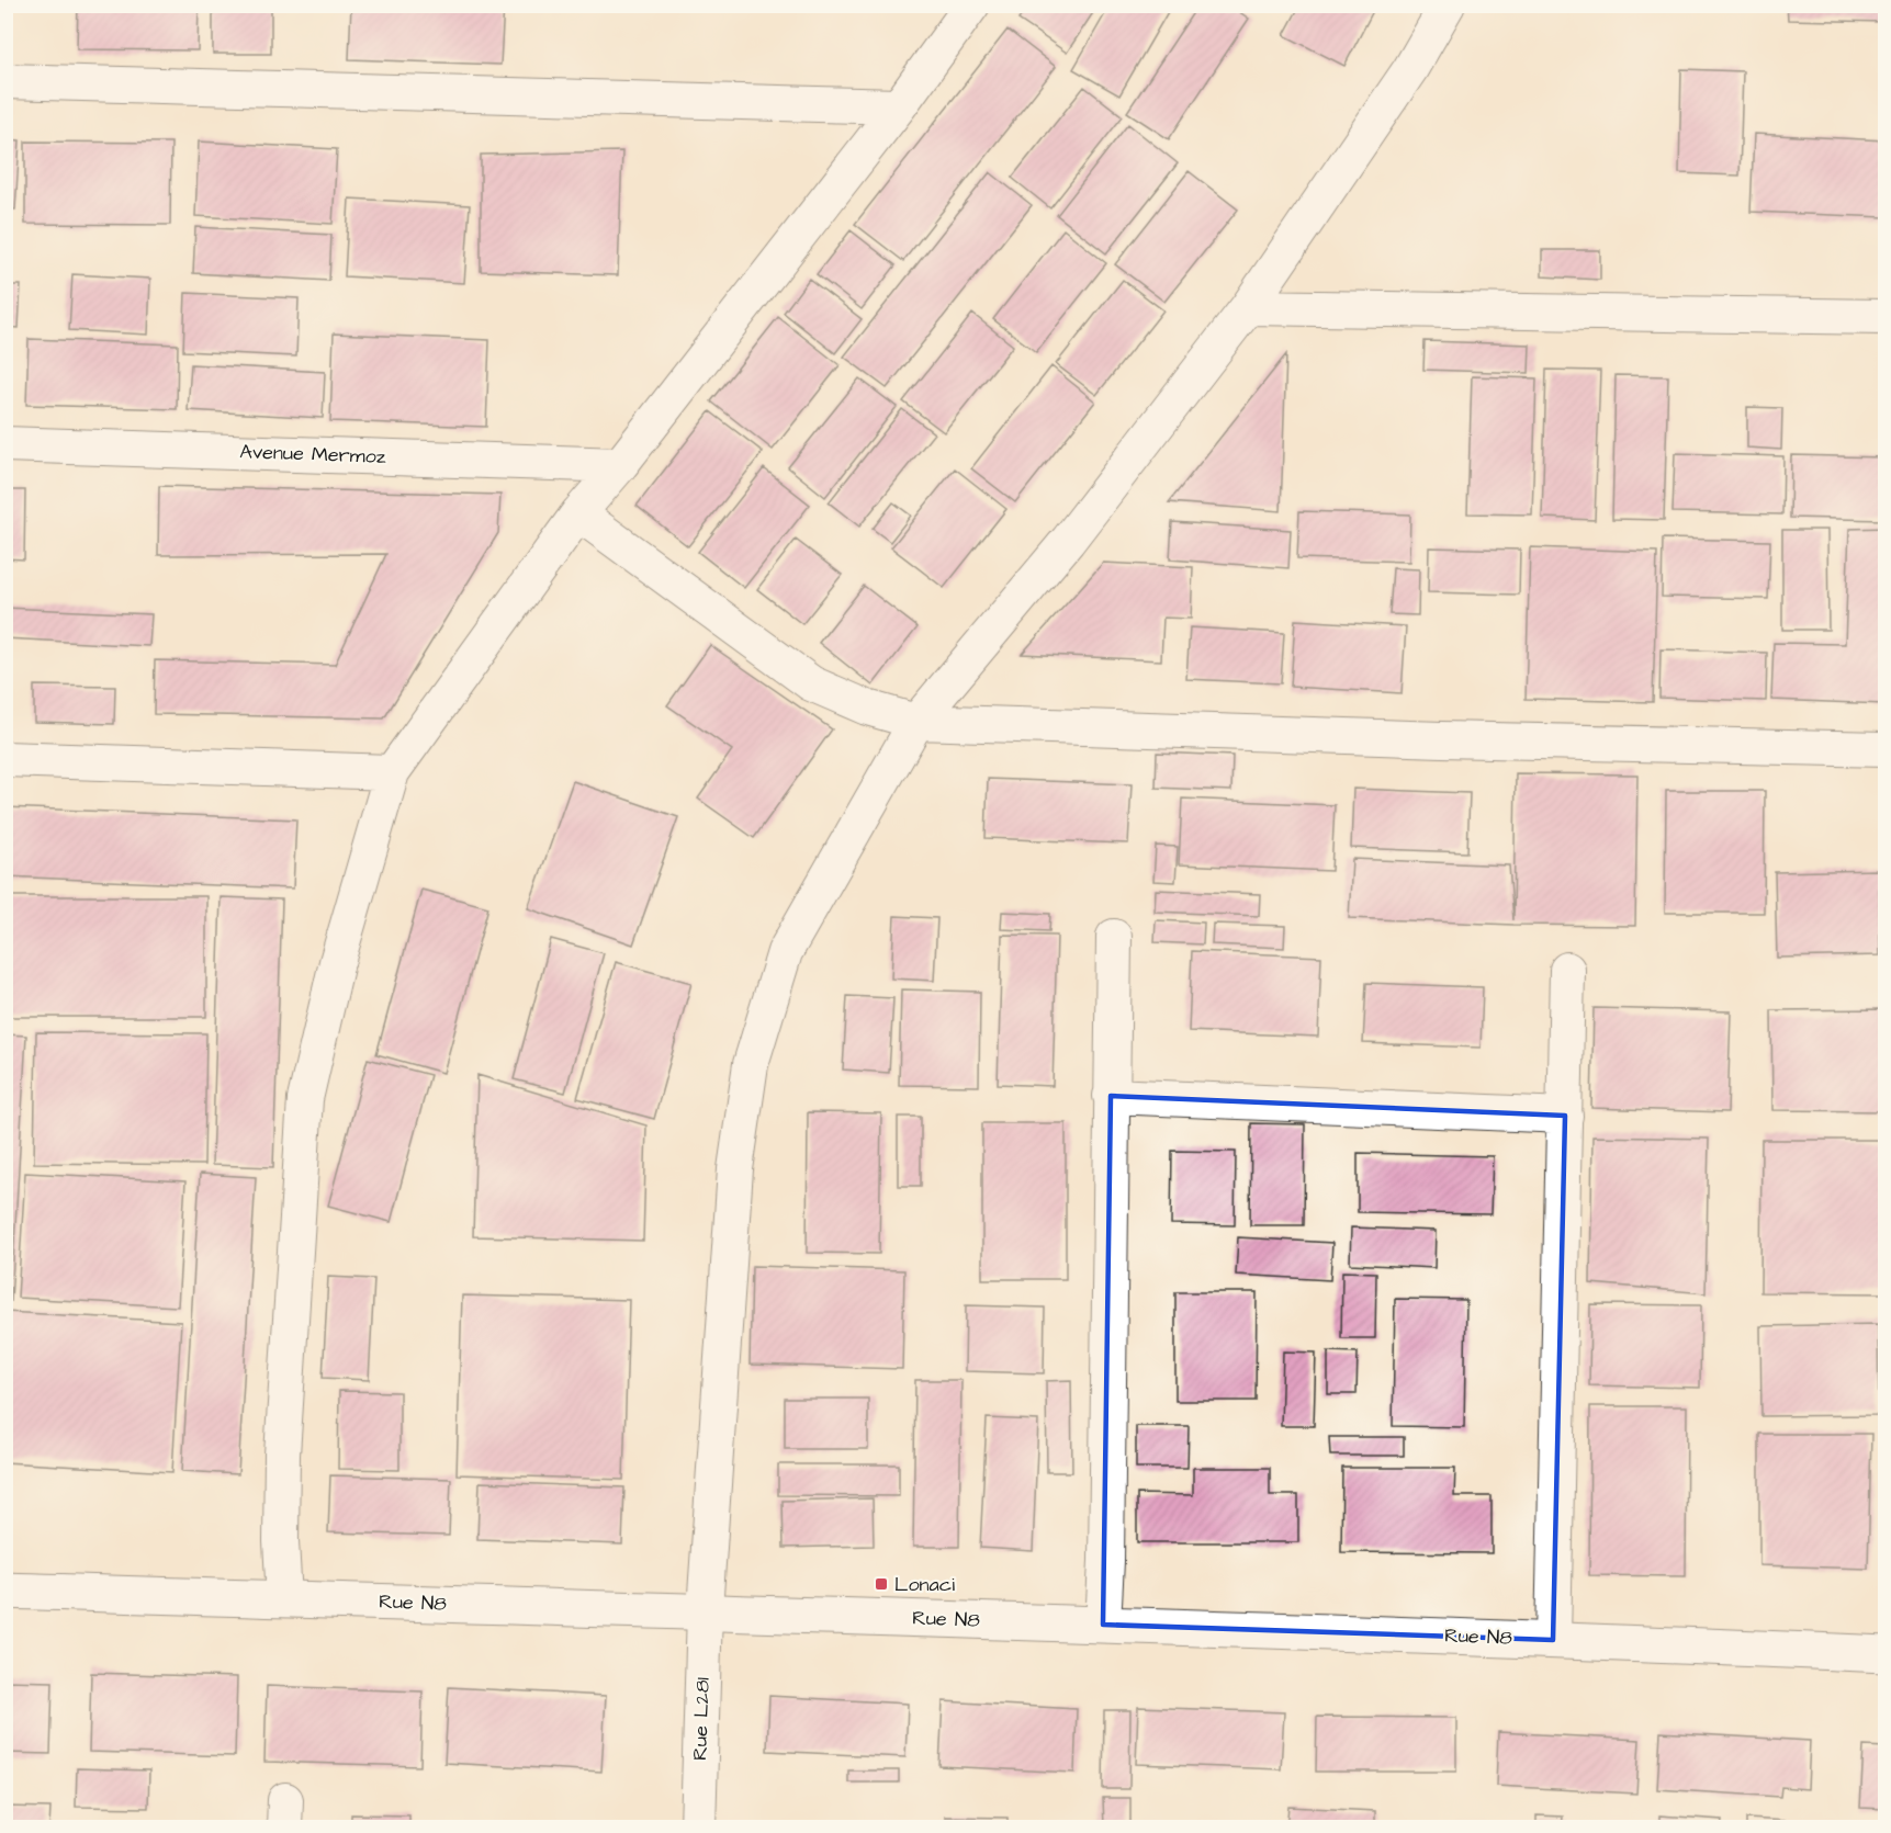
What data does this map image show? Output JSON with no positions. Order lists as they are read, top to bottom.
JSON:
{
  "streets": {
    "street": ["Avenue Mermoz", "Rue N8", "Rue L281"]
  },
  "crossings": [
    ["Rue N8", "Rue L281"]
  ],
  "places": {
    "transit": ["Lonaci"]
  }
}
